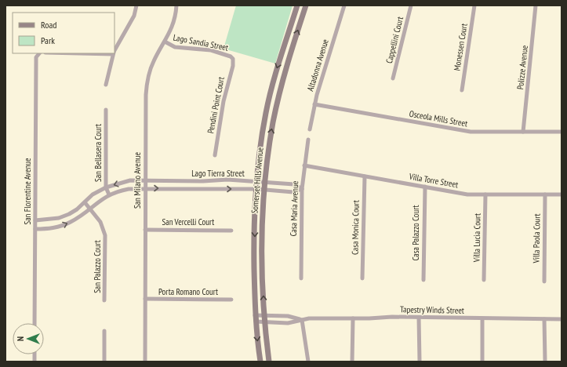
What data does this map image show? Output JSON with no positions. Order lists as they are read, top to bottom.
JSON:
{
  "streets": {
    "main road": ["Somerset Hills Avenue"],
    "street": [
      "Cappellini Court",
      "Lago Sandia Street",
      "Monessen Court",
      "Altadonna Avenue",
      "Polizze Avenue",
      "Pendini Point Court",
      "Osceola Mills Street",
      "San Bellasera Court",
      "Lago Tierra Street",
      "San Milano Avenue",
      "Villa Torre Street",
      "San Florentine Avenue",
      "Casa Maria Avenue",
      "San Vercelli Court",
      "Casa Monica Court",
      "Casa Palazzo Court",
      "Villa Lucia Court",
      "Villa Paola Court",
      "San Palazzo Court",
      "Porta Romano Court",
      "Tapestry Winds Street"
    ]
  },
  "crossings": [
    ["Lago Sandia Street", "Pendini Point Court"],
    ["Lago Sandia Street", "San Milano Avenue"],
    ["Altadonna Avenue", "Osceola Mills Street"],
    ["Polizze Avenue", "Osceola Mills Street"],
    ["San Bellasera Court", "Lago Tierra Street"],
    ["Lago Tierra Street", "San Milano Avenue"],
    ["Lago Tierra Street", "Somerset Hills Avenue"],
    ["Lago Tierra Street", "San Florentine Avenue"],
    ["Lago Tierra Street", "Casa Maria Avenue"],
    ["Lago Tierra Street", "San Palazzo Court"],
    ["San Milano Avenue", "San Vercelli Court"],
    ["San Milano Avenue", "Porta Romano Court"],
    ["Somerset Hills Avenue", "Tapestry Winds Street"],
    ["Villa Torre Street", "Casa Maria Avenue"],
    ["Villa Torre Street", "Casa Monica Court"],
    ["Villa Torre Street", "Casa Palazzo Court"],
    ["Villa Torre Street", "Villa Lucia Court"],
    ["Villa Torre Street", "Villa Paola Court"]
  ],
  "legend": ["Road", "Park"],
  "north": "left"
}
